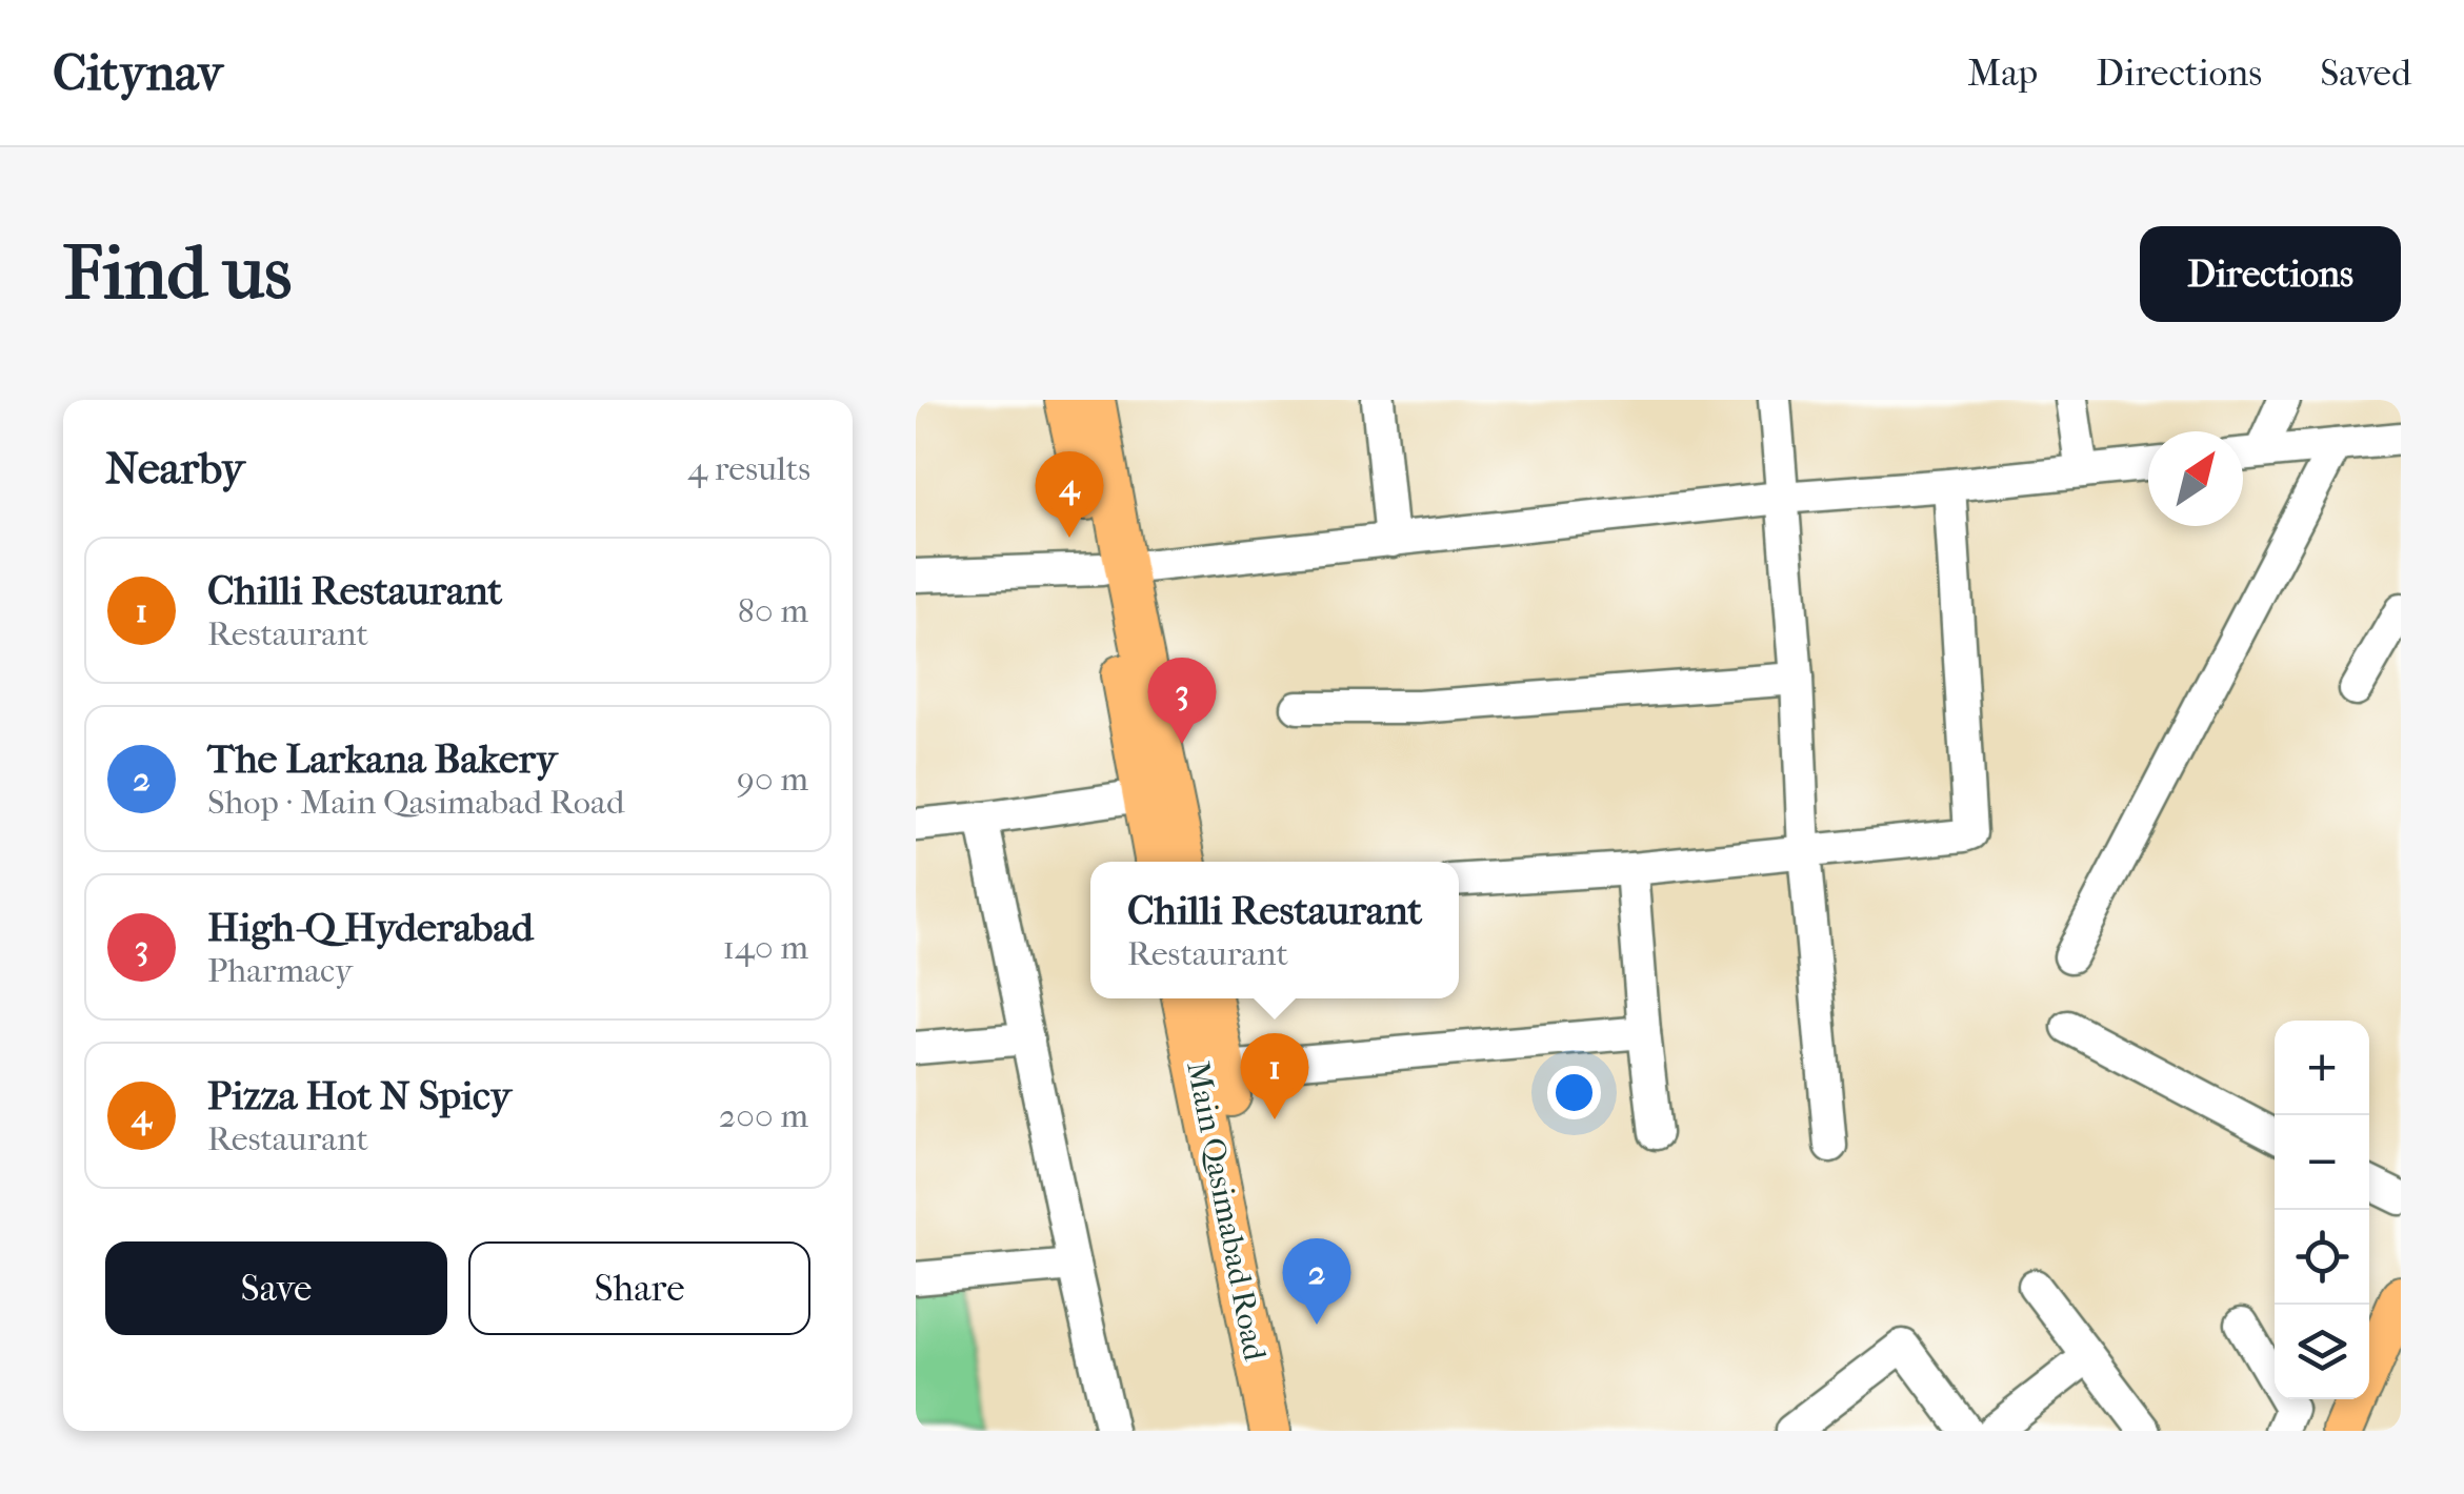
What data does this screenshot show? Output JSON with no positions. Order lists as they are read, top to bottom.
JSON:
{
  "streets": {
    "main road": ["Main Qasimabad Road"]
  },
  "north": "top right",
  "page": {
    "header": "Citynav",
    "nav": ["Map", "Directions", "Saved"],
    "buttons": [
      "Directions",
      ["Save", "Share"]
    ],
    "title": "Find us",
    "heading": ["Nearby", "4 results"],
    "pins": [
      "4",
      "3",
      "1",
      "2"
    ],
    "list": [
      {
        "mark": "1",
        "name": "Chilli Restaurant",
        "note": "Restaurant",
        "value": "80 m"
      },
      {
        "mark": "2",
        "name": "The Larkana Bakery",
        "note": "Shop · Main Qasimabad Road",
        "value": "90 m"
      },
      {
        "mark": "3",
        "name": "High-Q Hyderabad",
        "note": "Pharmacy",
        "value": "140 m"
      },
      {
        "mark": "4",
        "name": "Pizza Hot N Spicy",
        "note": "Restaurant",
        "value": "200 m"
      }
    ],
    "popup": ["Chilli Restaurant", "Restaurant"],
    "map_buttons": ["+", "−"]
  }
}
